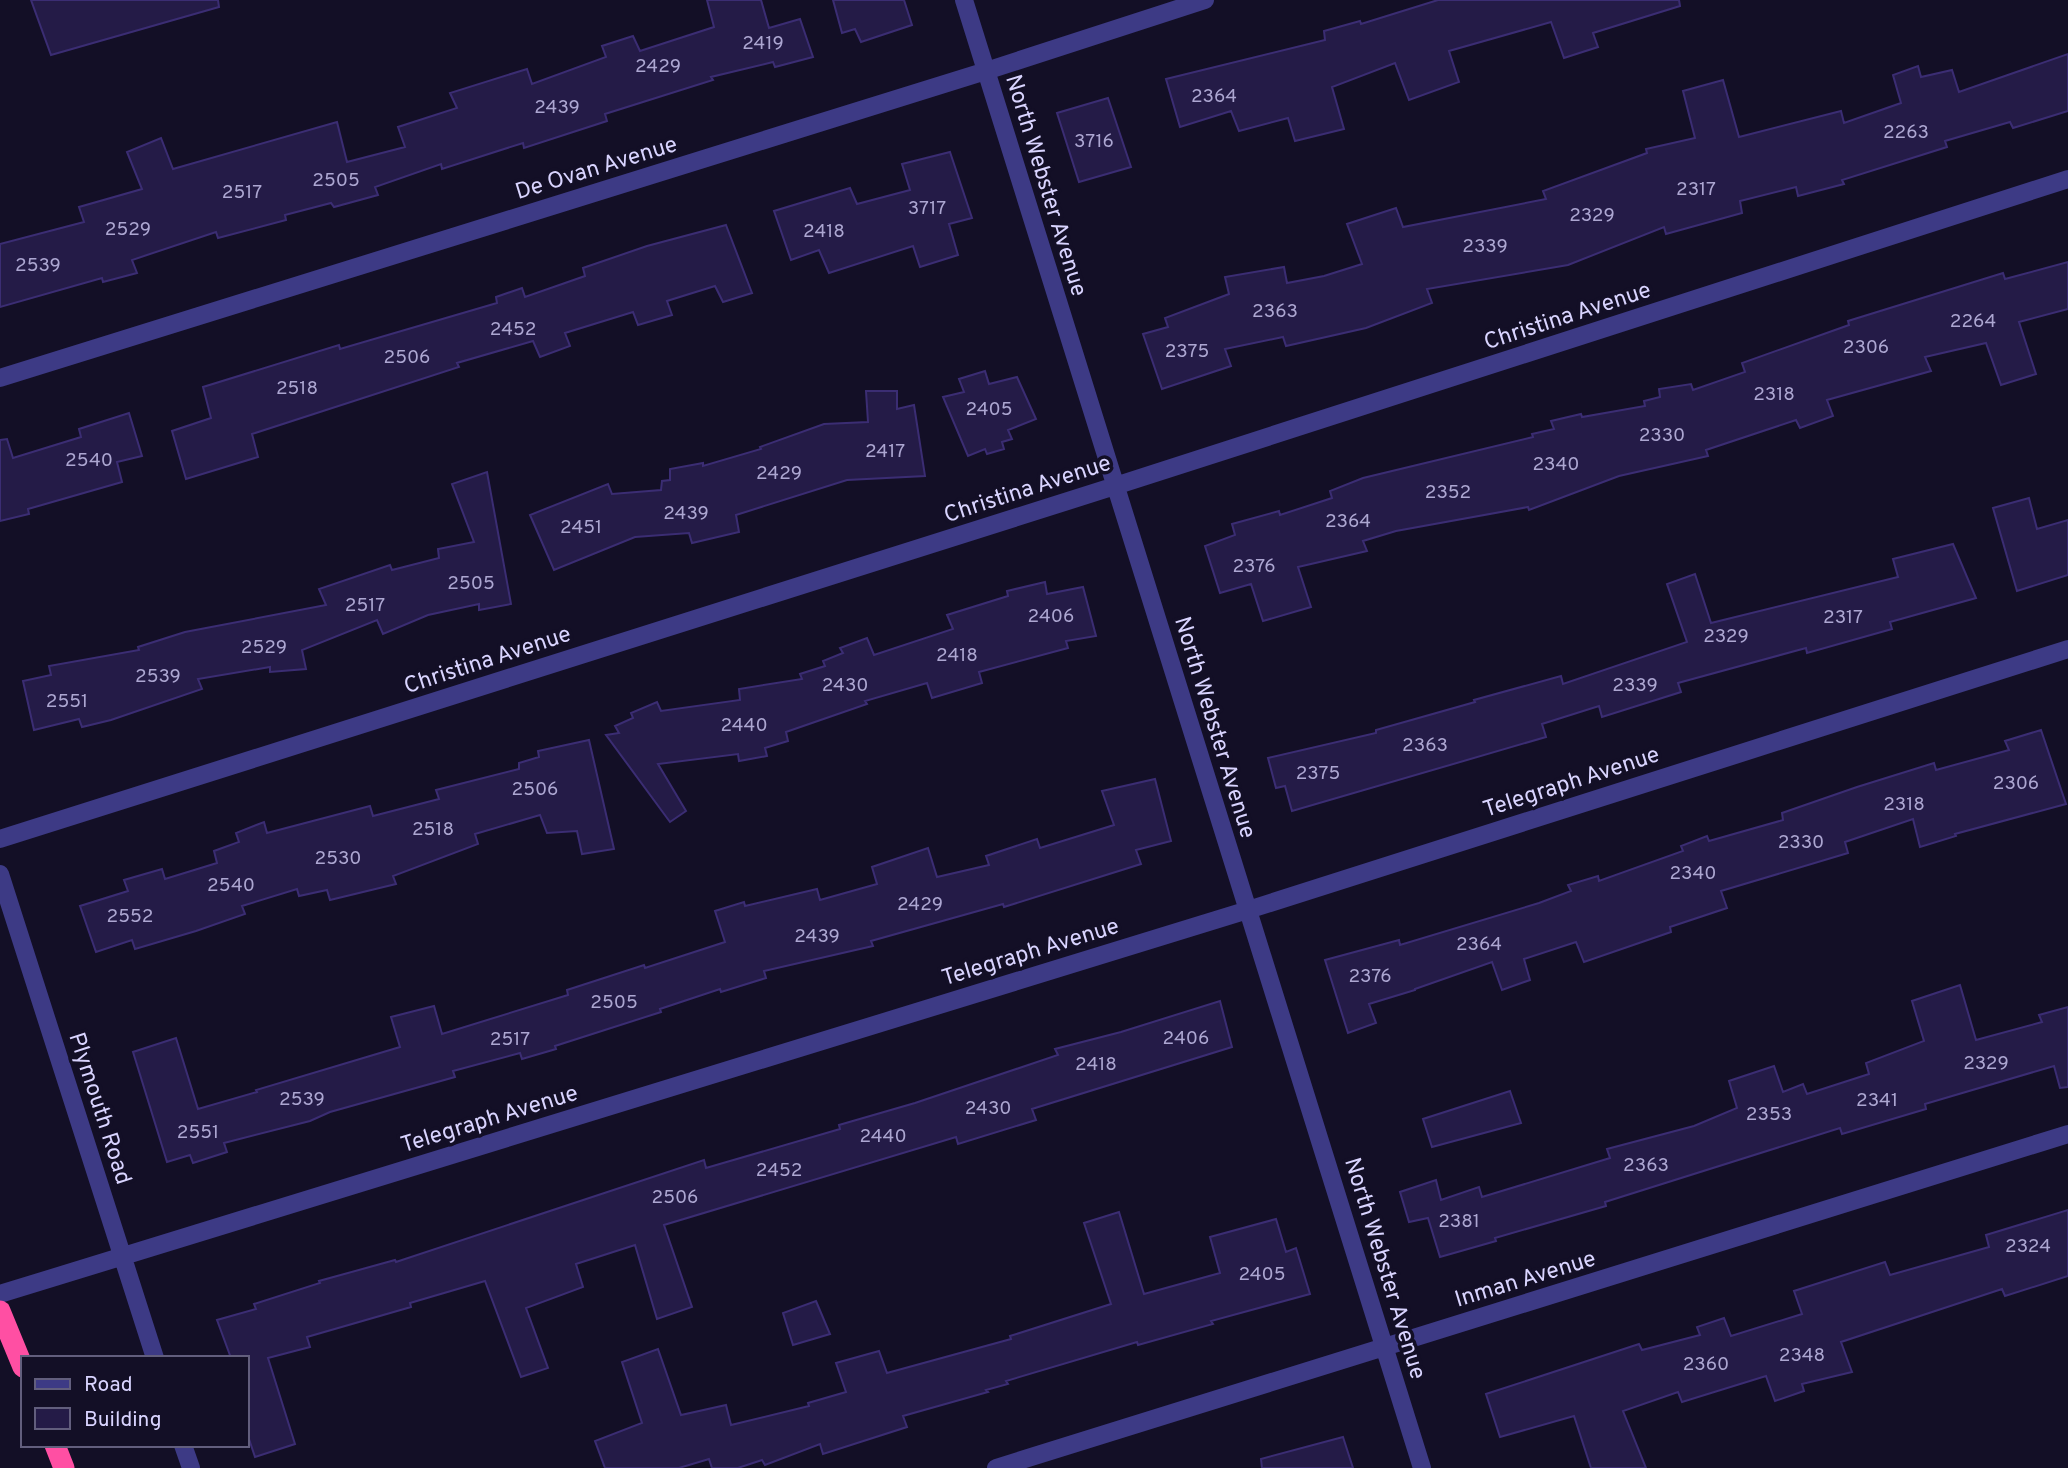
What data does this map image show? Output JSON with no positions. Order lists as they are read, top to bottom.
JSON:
{
  "streets": {
    "street": [
      "De Ovan Avenue",
      "North Webster Avenue",
      "Christina Avenue",
      "Telegraph Avenue",
      "Plymouth Road",
      "Inman Avenue"
    ]
  },
  "crossings": [
    ["De Ovan Avenue", "North Webster Avenue"],
    ["North Webster Avenue", "Christina Avenue"],
    ["North Webster Avenue", "Telegraph Avenue"],
    ["North Webster Avenue", "Inman Avenue"],
    ["Telegraph Avenue", "Plymouth Road"]
  ],
  "house_numbers": [
    "2419",
    "2429",
    "2364",
    "2439",
    "2263",
    "3716",
    "2505",
    "2317",
    "2517",
    "3717",
    "2329",
    "2529",
    "2418",
    "2339",
    "2539",
    "2363",
    "2264",
    "2452",
    "2306",
    "2375",
    "2506",
    "2518",
    "2318",
    "2405",
    "2330",
    "2417",
    "2540",
    "2340",
    "2429",
    "2352",
    "2439",
    "2364",
    "2451",
    "2376",
    "2505",
    "2517",
    "2406",
    "2317",
    "2329",
    "2529",
    "2418",
    "2539",
    "2430",
    "2339",
    "2551",
    "2440",
    "2363",
    "2375",
    "2306",
    "2506",
    "2318",
    "2518",
    "2330",
    "2530",
    "2340",
    "2540",
    "2429",
    "2552",
    "2439",
    "2364",
    "2376",
    "2505",
    "2406",
    "2517",
    "2329",
    "2418",
    "2539",
    "2341",
    "2430",
    "2353",
    "2551",
    "2440",
    "2363",
    "2452",
    "2506",
    "2381",
    "2324",
    "2405",
    "2348",
    "2360"
  ],
  "legend": ["Road", "Building"]
}
